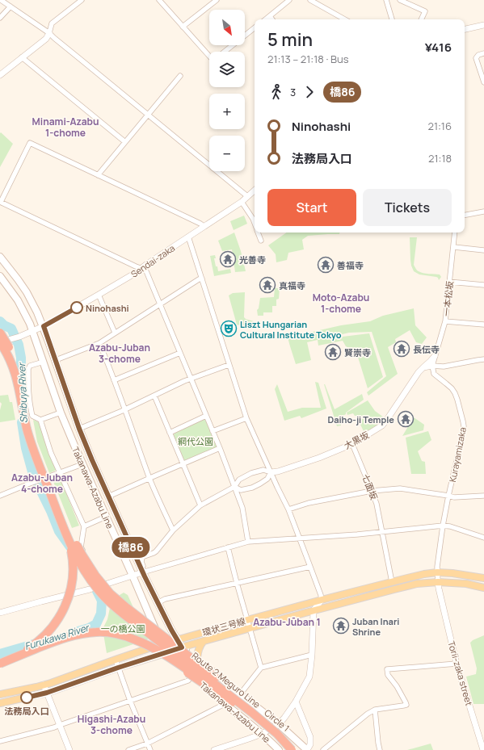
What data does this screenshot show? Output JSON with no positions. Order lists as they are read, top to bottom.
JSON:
{
  "streets": {
    "highway": ["Route 2 Meguro Line", "Circle 1"],
    "main road": ["Takanawa-Azabu Line", "環状三号線"],
    "street": [
      "Sendai-zaka",
      "一本松坂",
      "大黒坂",
      "Kurayamizaka",
      "七面坂",
      "Torii-zaka street"
    ]
  },
  "crossings": [
    ["Sendai-zaka", "Takanawa-Azabu Line"],
    ["Sendai-zaka", "Route 2 Meguro Line"],
    ["一本松坂", "大黒坂"],
    ["一本松坂", "Kurayamizaka"],
    ["大黒坂", "七面坂"],
    ["Kurayamizaka", "環状三号線"],
    ["Kurayamizaka", "Torii-zaka street"],
    ["七面坂", "環状三号線"],
    ["Takanawa-Azabu Line", "環状三号線"],
    ["環状三号線", "Torii-zaka street"],
    ["Route 2 Meguro Line", "Circle 1"]
  ],
  "districts": [
    "Minami-Azabu 1-chome",
    "Moto-Azabu 1-chome",
    "Azabu-Juban 3-chome",
    "Azabu-Juban 4-chome",
    "Azabu-Jūban 1",
    "Higashi-Azabu 3-chome"
  ],
  "water": ["Shibuya River", "Furukawa River"],
  "parks": ["網代公園", "一の橋公園"],
  "places": {
    "temple": [
      "光善寺",
      "善福寺",
      "真福寺",
      "長伝寺",
      "賢崇寺",
      "Daiho-ji Temple",
      "Juban Inari Shrine"
    ],
    "other": ["Ninohashi", "法務局入口"],
    "theatre": ["Liszt Hungarian Cultural Institute Tokyo"]
  },
  "lines": ["bus line 橋86"],
  "north": "bottom right",
  "page": {
    "on_map": "橋86",
    "map_buttons": ["+", "−"],
    "heading": ["5 min", "21:13 – 21:18 · Bus", "¥416"],
    "legs": ["3", "橋86"],
    "list": [
      {
        "name": "Ninohashi",
        "value": "21:16"
      },
      {
        "name": "法務局入口",
        "value": "21:18"
      }
    ],
    "buttons": ["Start", "Tickets"]
  }
}
